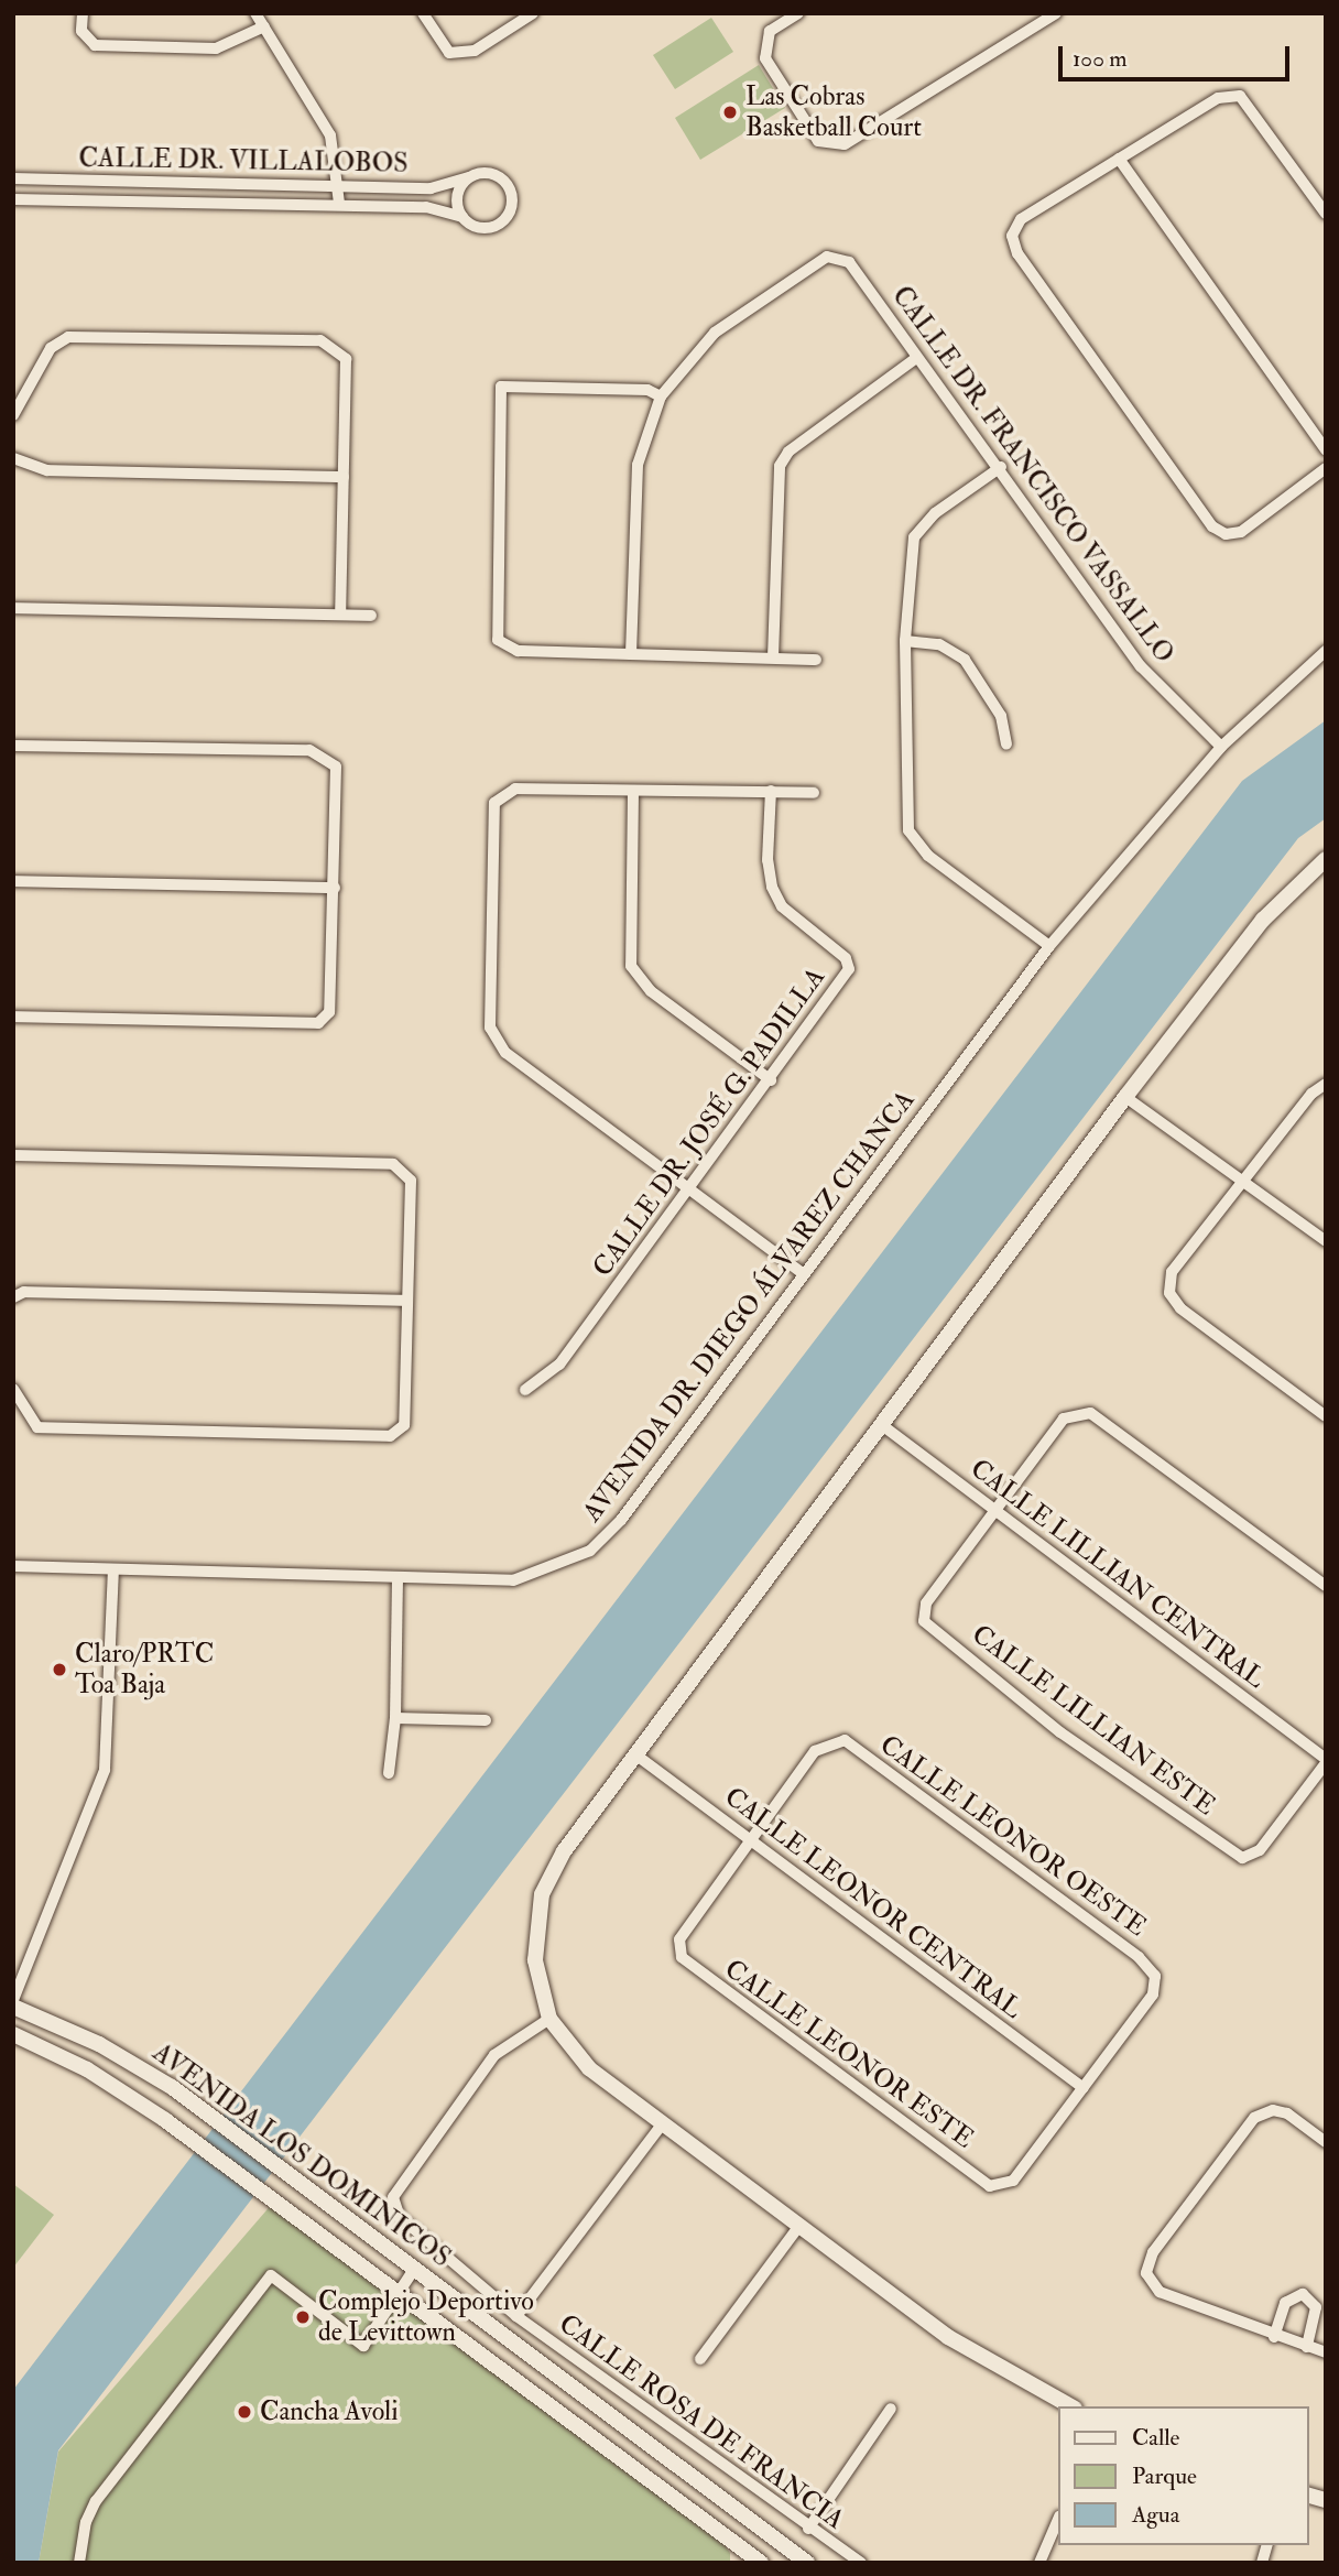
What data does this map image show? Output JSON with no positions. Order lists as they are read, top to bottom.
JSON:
{
  "streets": {
    "street": [
      "CALLE DR. VILLALOBOS",
      "CALLE DR. FRANCISCO VASSALLO",
      "CALLE DR. JOSÉ G. PADILLA",
      "AVENIDA DR. DIEGO ÁLVAREZ CHANCA",
      "CALLE LILLIAN CENTRAL",
      "CALLE LILLIAN ESTE",
      "CALLE LEONOR OESTE",
      "CALLE LEONOR CENTRAL",
      "CALLE LEONOR ESTE",
      "AVENIDA LOS DOMINICOS",
      "CALLE ROSA DE FRANCIA"
    ]
  },
  "crossings": [
    ["CALLE DR. FRANCISCO VASSALLO", "AVENIDA DR. DIEGO ÁLVAREZ CHANCA"],
    ["CALLE LILLIAN CENTRAL", "CALLE LILLIAN ESTE"],
    ["CALLE LEONOR OESTE", "CALLE LEONOR CENTRAL"],
    ["CALLE LEONOR OESTE", "CALLE LEONOR ESTE"],
    ["CALLE LEONOR CENTRAL", "CALLE LEONOR ESTE"]
  ],
  "places": [
    "Las Cobras Basketball Court",
    "Claro/PRTC Toa Baja",
    "Complejo Deportivo de Levittown",
    "Cancha Avoli"
  ],
  "legend": ["Calle", "Parque", "Agua"],
  "scale_bar": "100 m"
}
